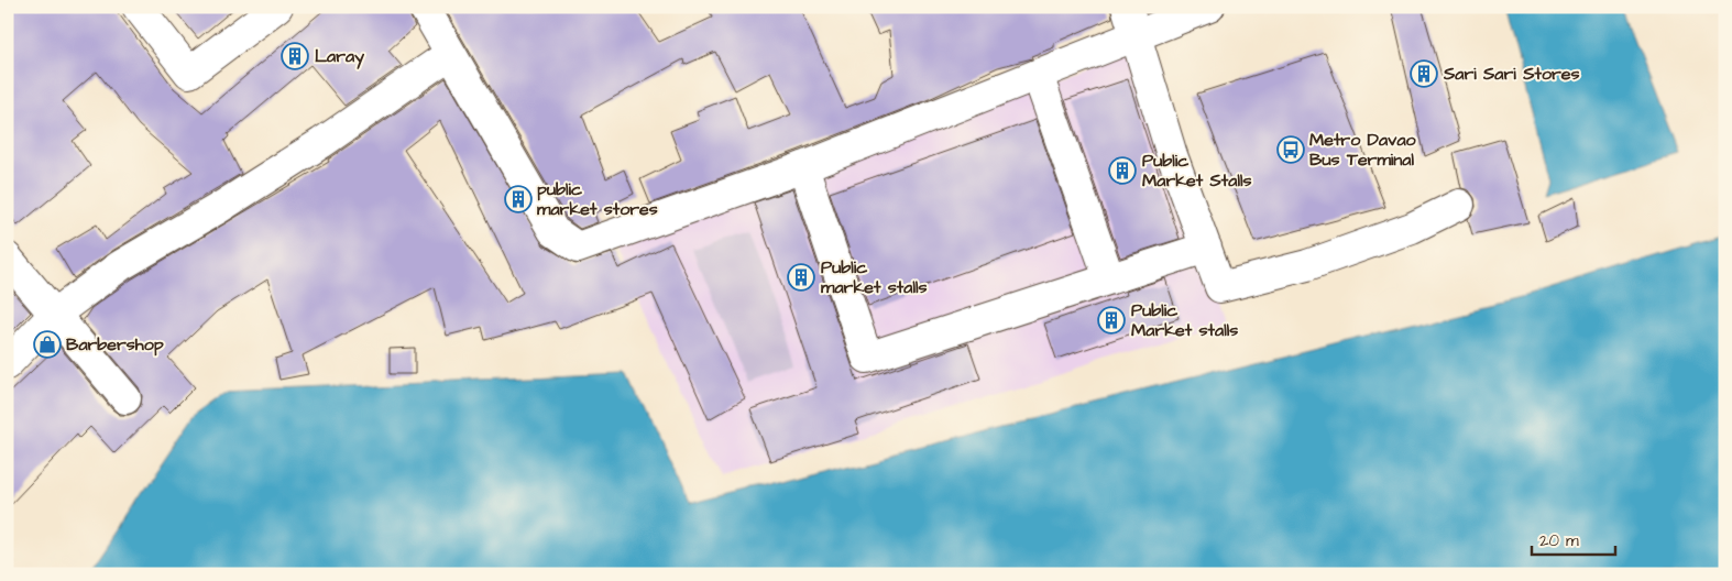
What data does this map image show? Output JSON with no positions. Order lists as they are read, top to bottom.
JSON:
{
  "places": {
    "building": [
      "Laray",
      "Sari Sari Stores",
      "Public Market Stalls",
      "public market stores",
      "Public market stalls",
      "Public Market stalls"
    ],
    "bus stop": ["Metro Davao Bus Terminal"],
    "shop": ["Barbershop"]
  },
  "scale_bar": "20 m"
}
